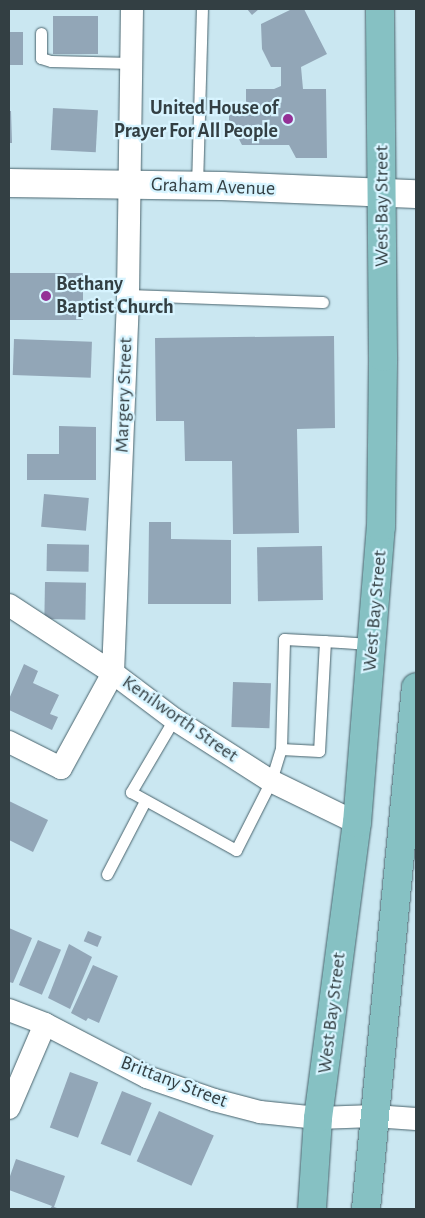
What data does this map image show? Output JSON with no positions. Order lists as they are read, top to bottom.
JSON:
{
  "streets": {
    "main road": ["West Bay Street"],
    "street": [
      "Graham Avenue",
      "Margery Street",
      "Kenilworth Street",
      "Brittany Street"
    ]
  },
  "crossings": [
    ["Graham Avenue", "West Bay Street"],
    ["Graham Avenue", "Margery Street"],
    ["West Bay Street", "Kenilworth Street"],
    ["West Bay Street", "Brittany Street"],
    ["Margery Street", "Kenilworth Street"]
  ],
  "places": ["United House of Prayer For All People", "Bethany Baptist Church"]
}
